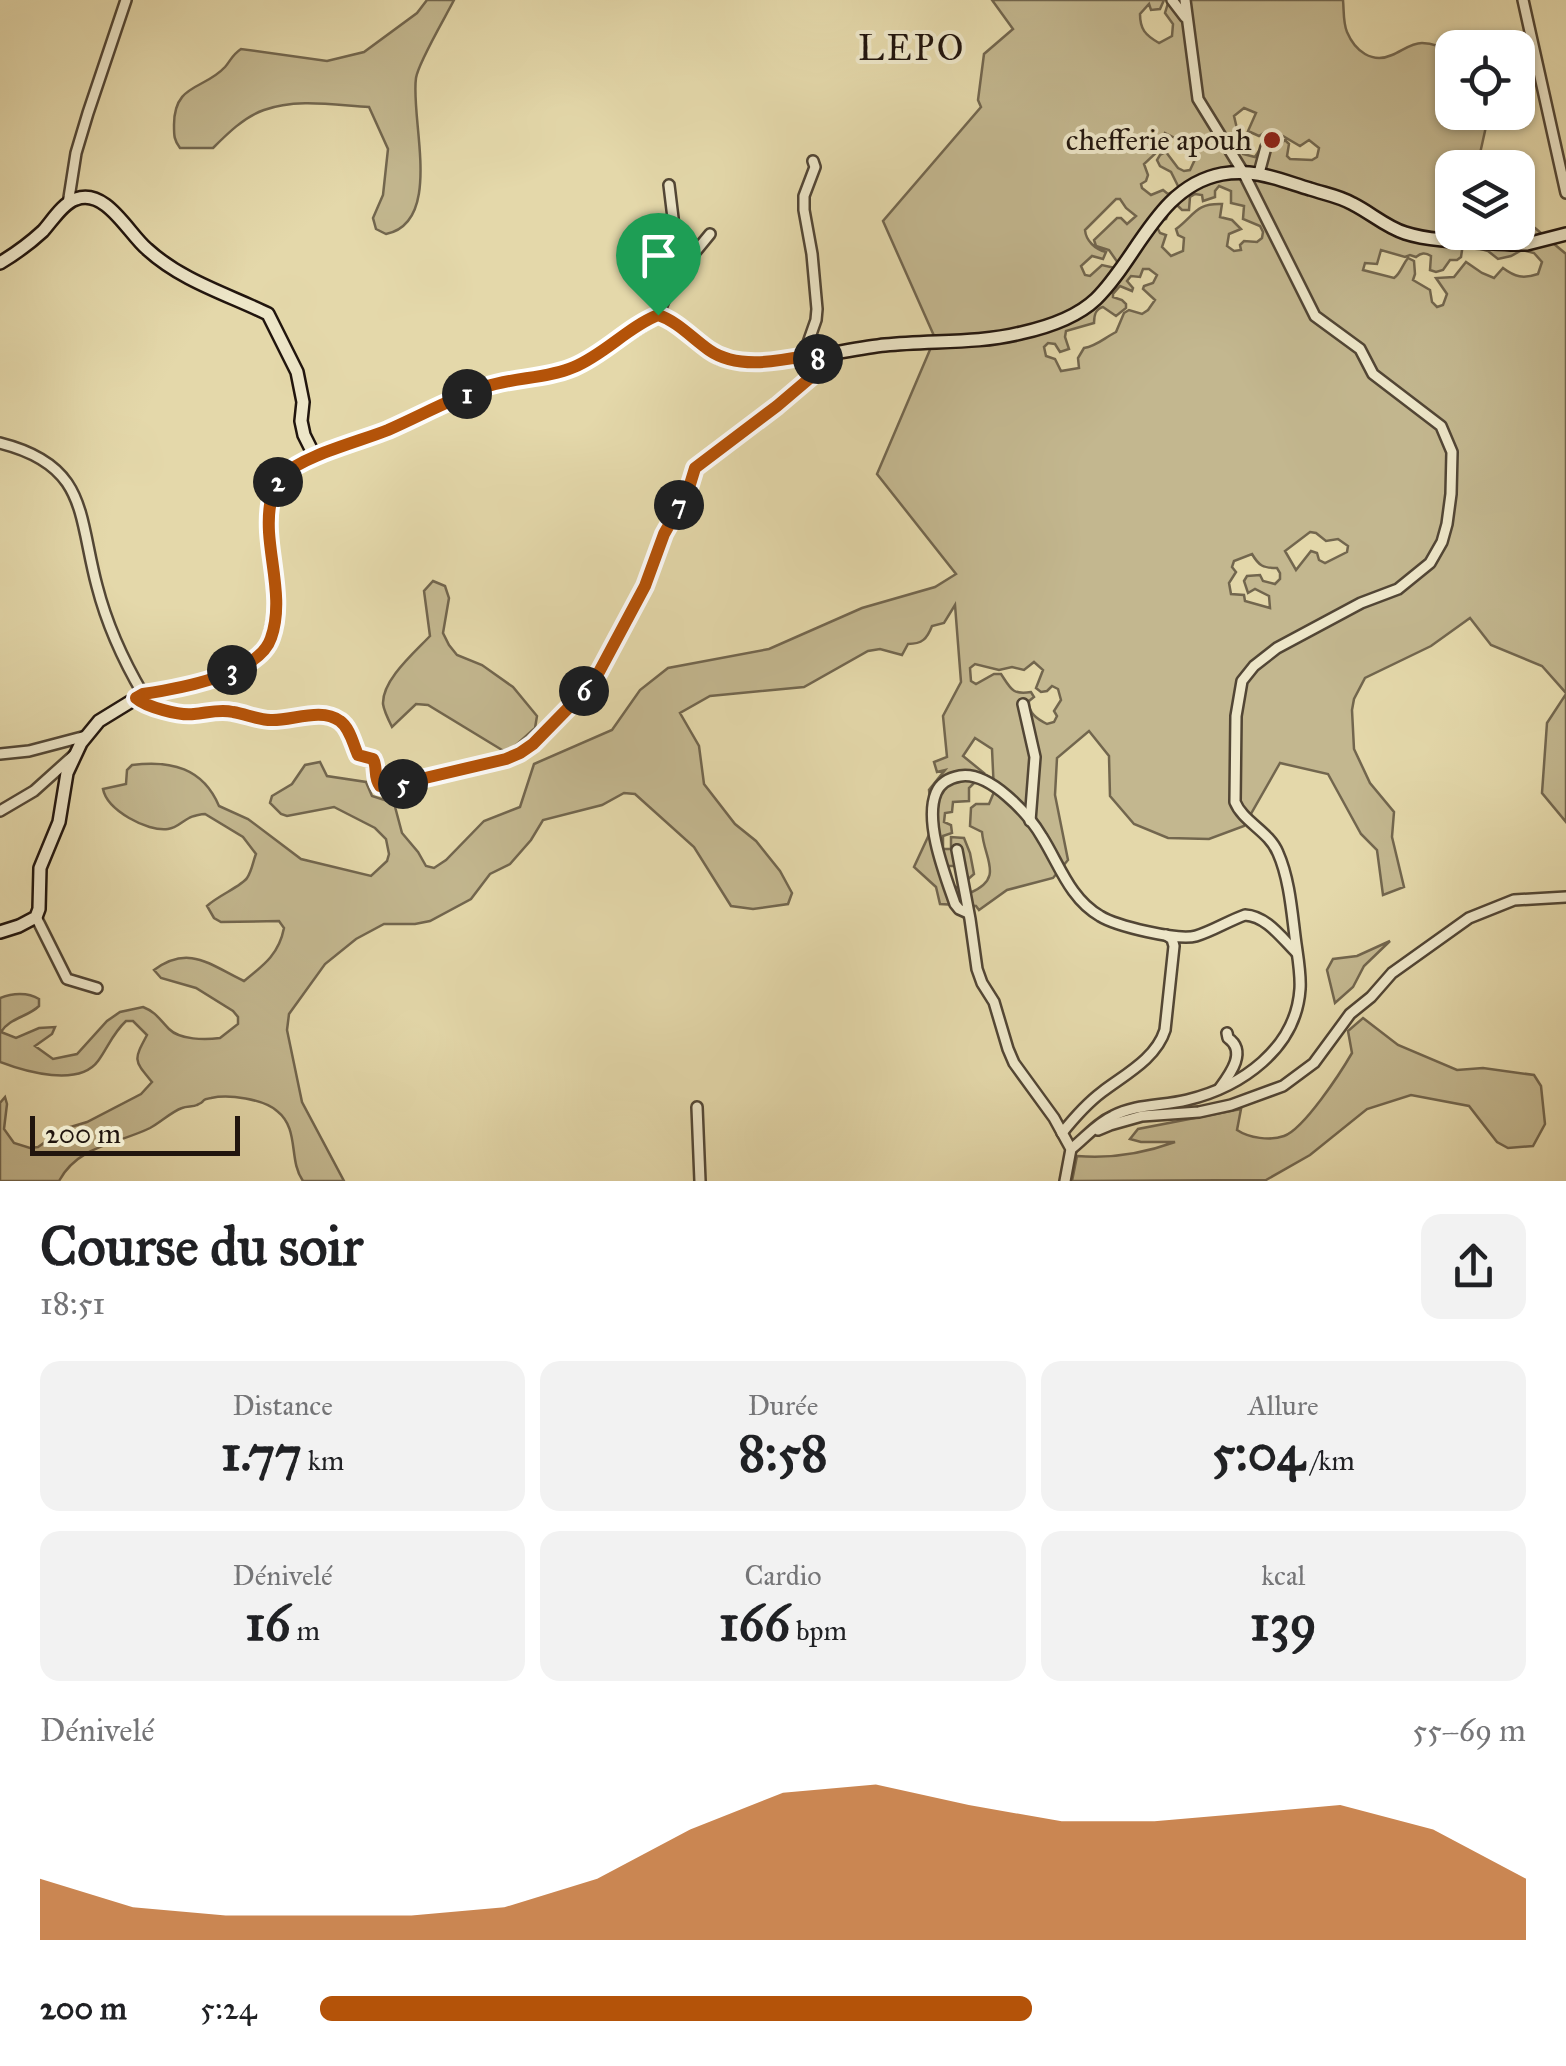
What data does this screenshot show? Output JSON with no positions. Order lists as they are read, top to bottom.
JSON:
{
  "districts": ["LEPO"],
  "places": ["chefferie apouh"],
  "scale_bar": "200 m",
  "page": {
    "pins": [
      "8",
      "1",
      "2",
      "7",
      "3",
      "6",
      "5"
    ],
    "scale": "200 m",
    "heading": ["Course du soir", "18:51"],
    "stats": [
      ["Distance", "1.77 km"],
      ["Durée", "8:58"],
      ["Allure", "5:04 /km"],
      ["Dénivelé", "16 m"],
      ["Cardio", "166 bpm"],
      ["kcal", "139"]
    ],
    "chart": ["Dénivelé", "55–69 m"],
    "list": [
      {
        "name": "200 m",
        "note": "5:24"
      }
    ]
  }
}
